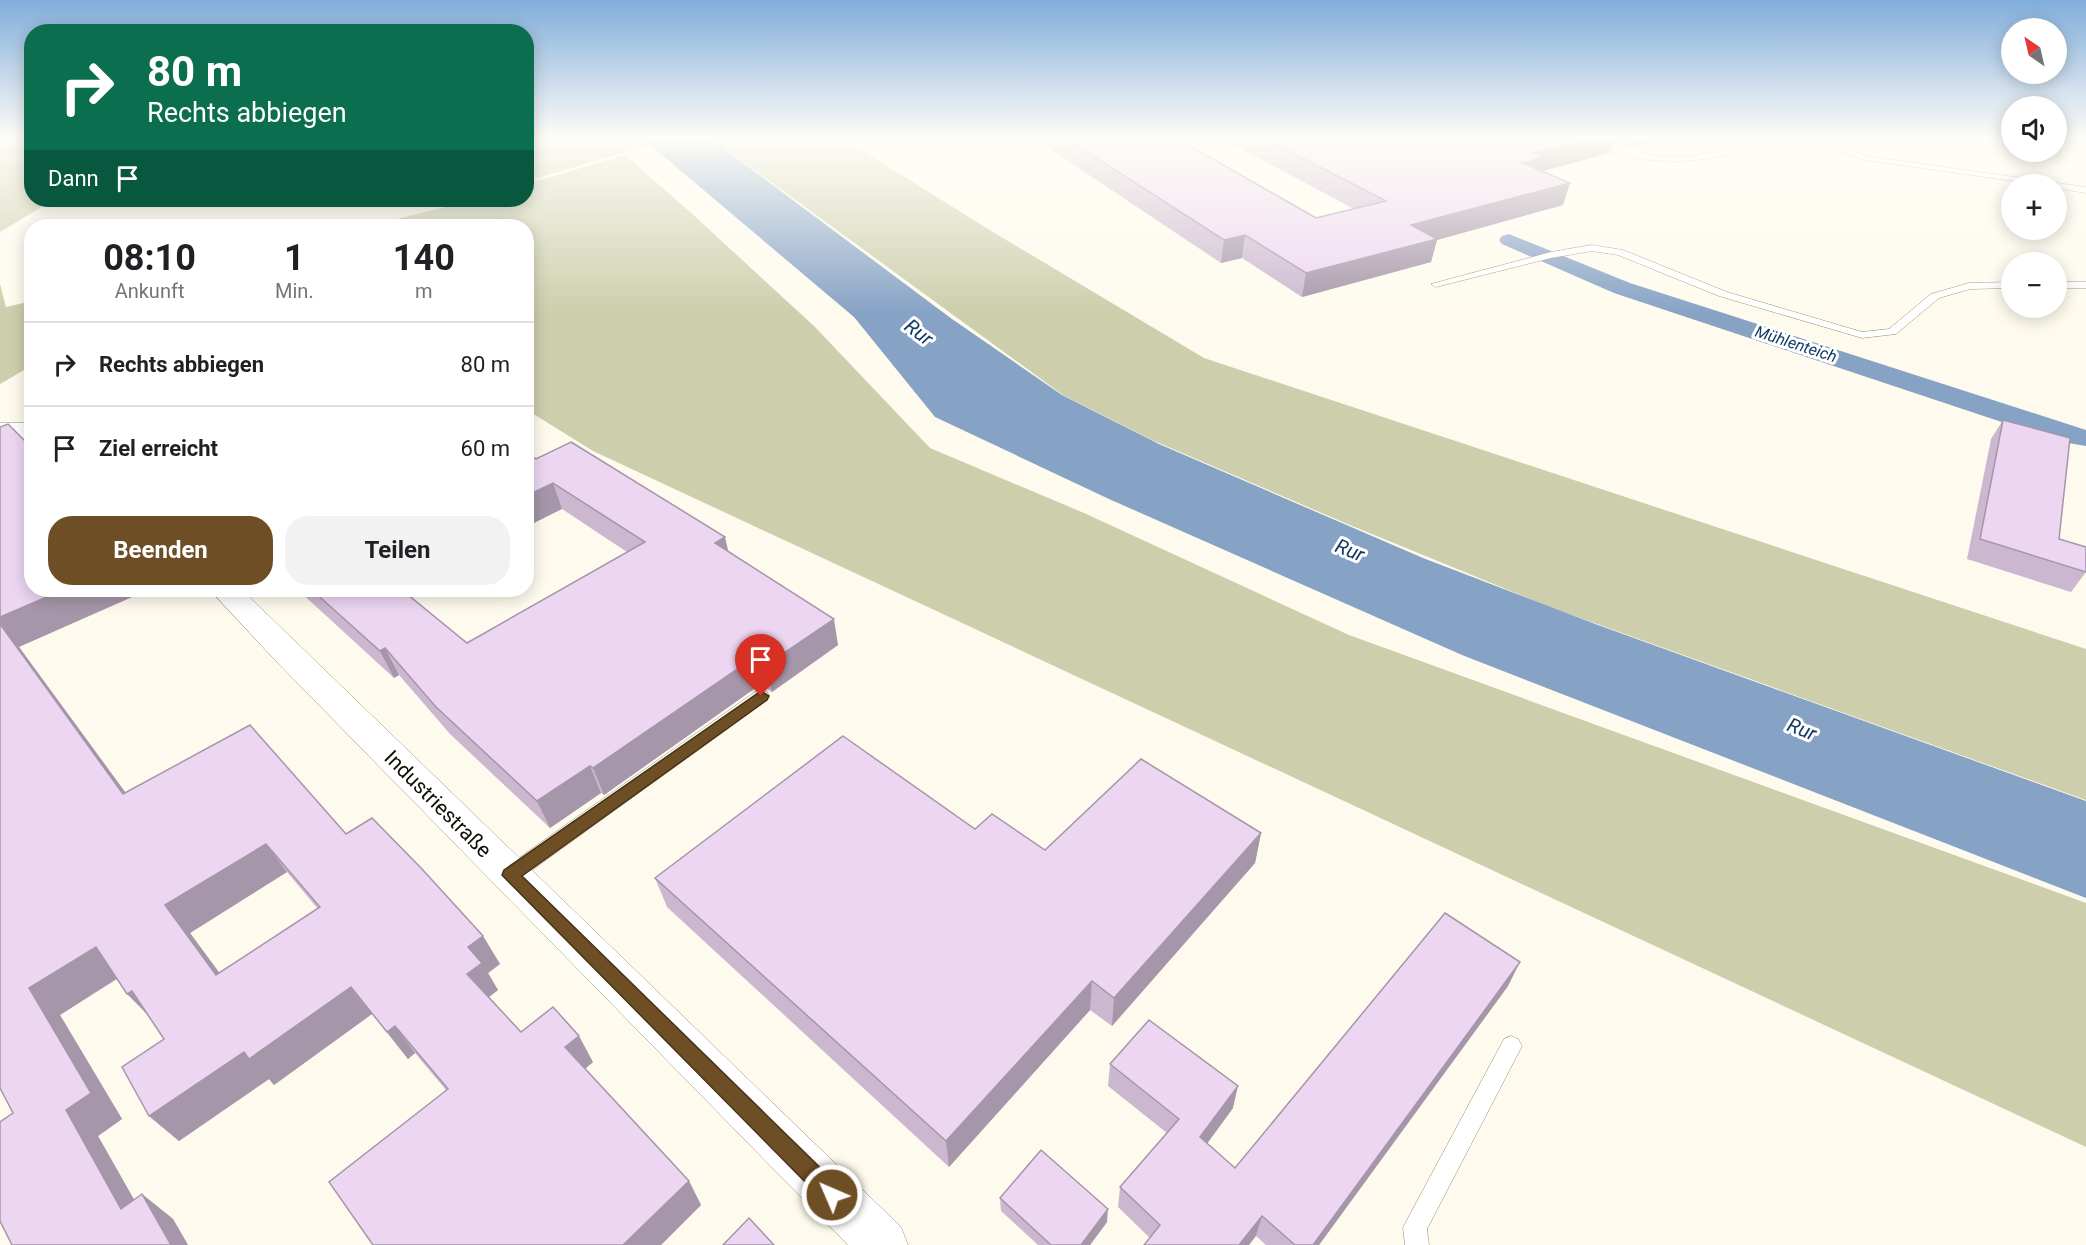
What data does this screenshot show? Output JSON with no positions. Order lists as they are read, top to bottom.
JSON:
{
  "streets": {
    "street": ["Industriestraße"]
  },
  "water": ["Rur", "Mühlenteich"],
  "north": "top left",
  "page": {
    "map_buttons": ["+", "−"],
    "turn": ["80 m", "Rechts abbiegen"],
    "then": "Dann",
    "eta": [
      "08:10",
      "Ankunft",
      "1",
      "Min.",
      "140",
      "m"
    ],
    "list": [
      {
        "name": "Rechts abbiegen",
        "value": "80 m"
      },
      {
        "name": "Ziel erreicht",
        "value": "60 m"
      }
    ],
    "buttons": ["Beenden", "Teilen"]
  }
}
